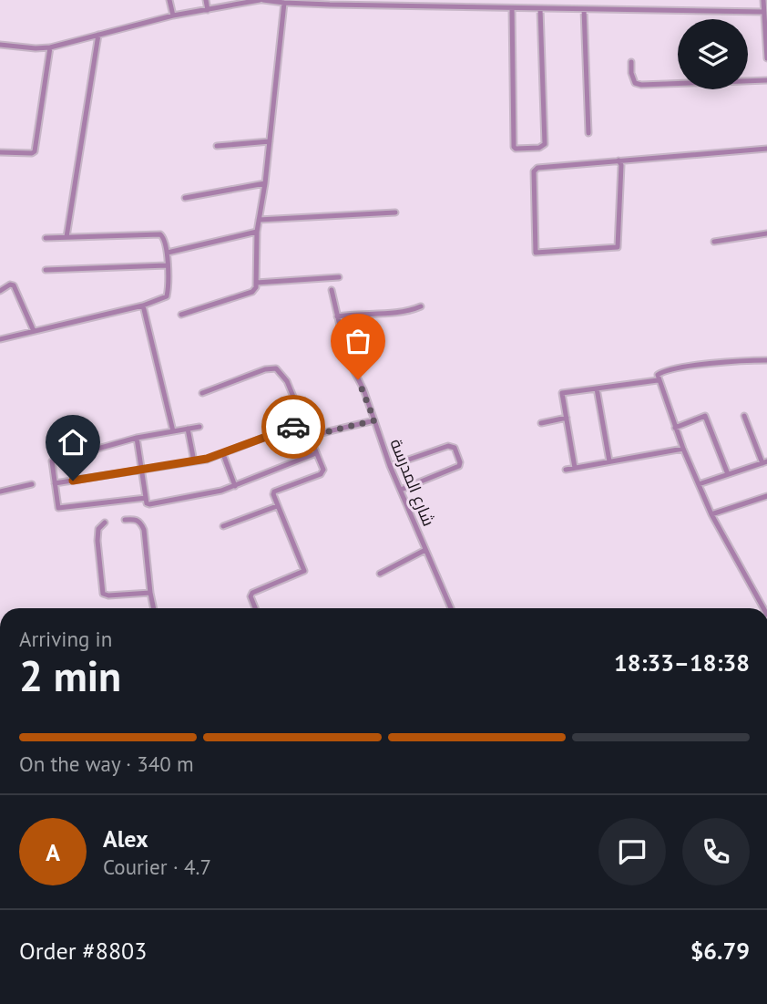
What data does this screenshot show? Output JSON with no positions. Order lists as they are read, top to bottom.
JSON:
{
  "streets": {
    "street": ["شارع المدرسة"]
  },
  "page": {
    "heading": ["2 min", "Arriving in", "18:33–18:38"],
    "panel": [
      "Alex",
      "Courier · 4.7",
      "Order #8803",
      "$6.79"
    ],
    "bar": "On the way · 340 m",
    "round": "A"
  }
}
